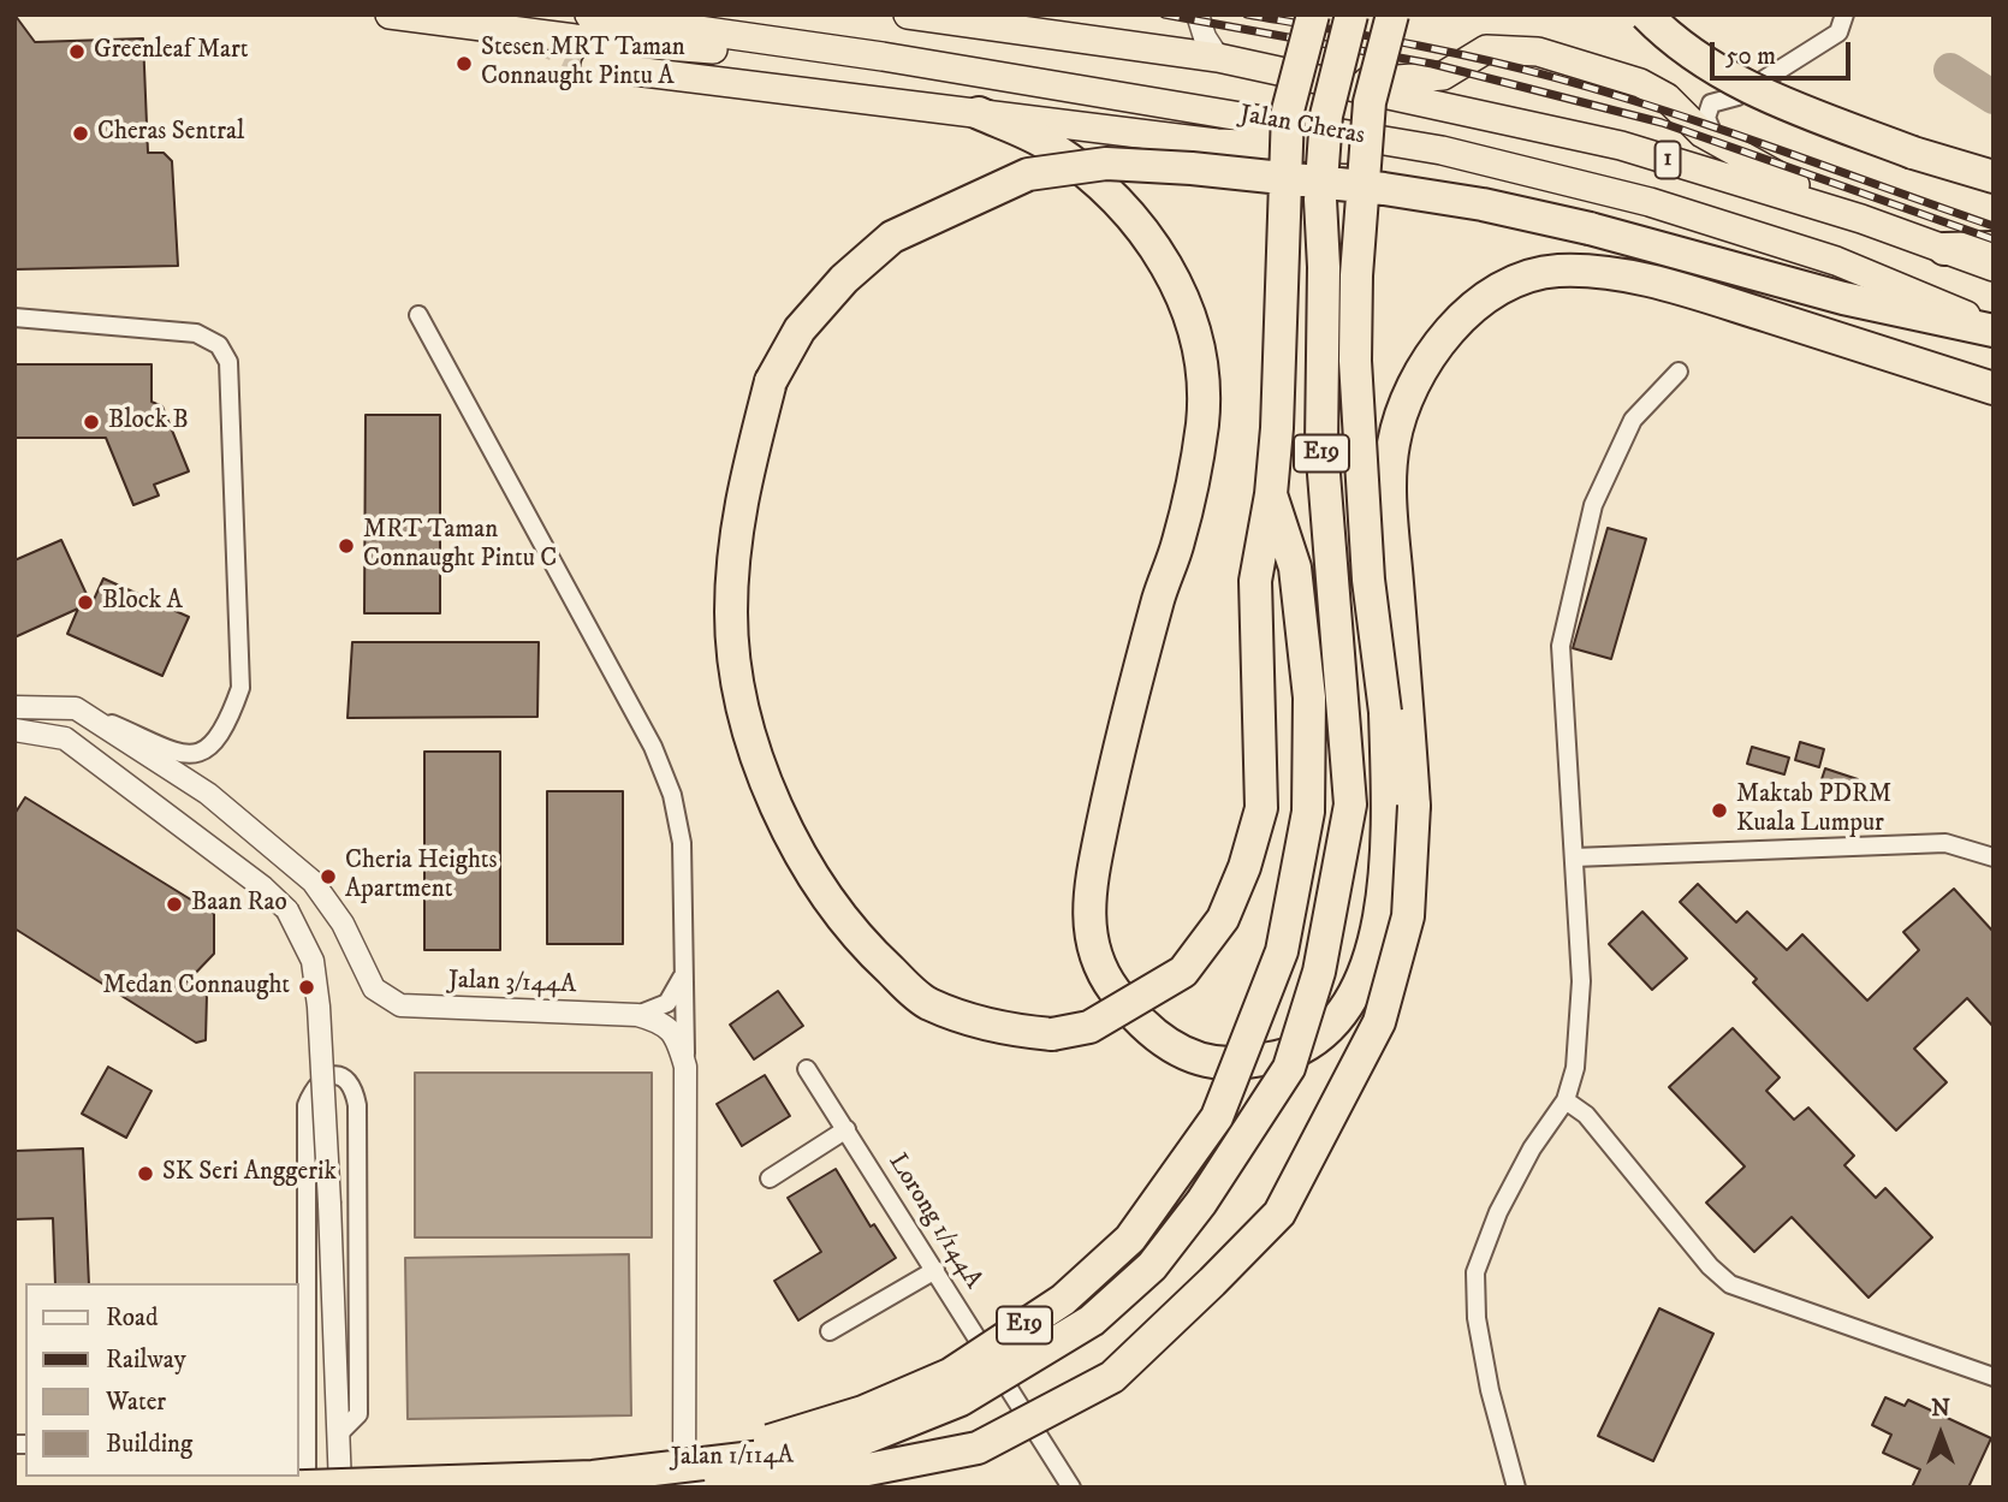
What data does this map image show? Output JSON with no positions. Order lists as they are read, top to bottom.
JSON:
{
  "streets": {
    "highway": ["Jalan Cheras", "1", "E19"],
    "street": ["Jalan 3/144A", "Lorong 1/144A", "Jalan 1/114A"]
  },
  "crossings": [
    ["E19", "Jalan 1/114A"],
    ["Jalan 3/144A", "Jalan 1/114A"]
  ],
  "places": [
    "Greenleaf Mart",
    "Stesen MRT Taman Connaught Pintu A",
    "Cheras Sentral",
    "Block B",
    "MRT Taman Connaught Pintu C",
    "Block A",
    "Maktab PDRM Kuala Lumpur",
    "Cheria Heights Apartment",
    "Baan Rao",
    "Medan Connaught",
    "SK Seri Anggerik"
  ],
  "legend": [
    "Road",
    "Railway",
    "Water",
    "Building"
  ],
  "scale_bar": "50 m",
  "north": "top"
}
